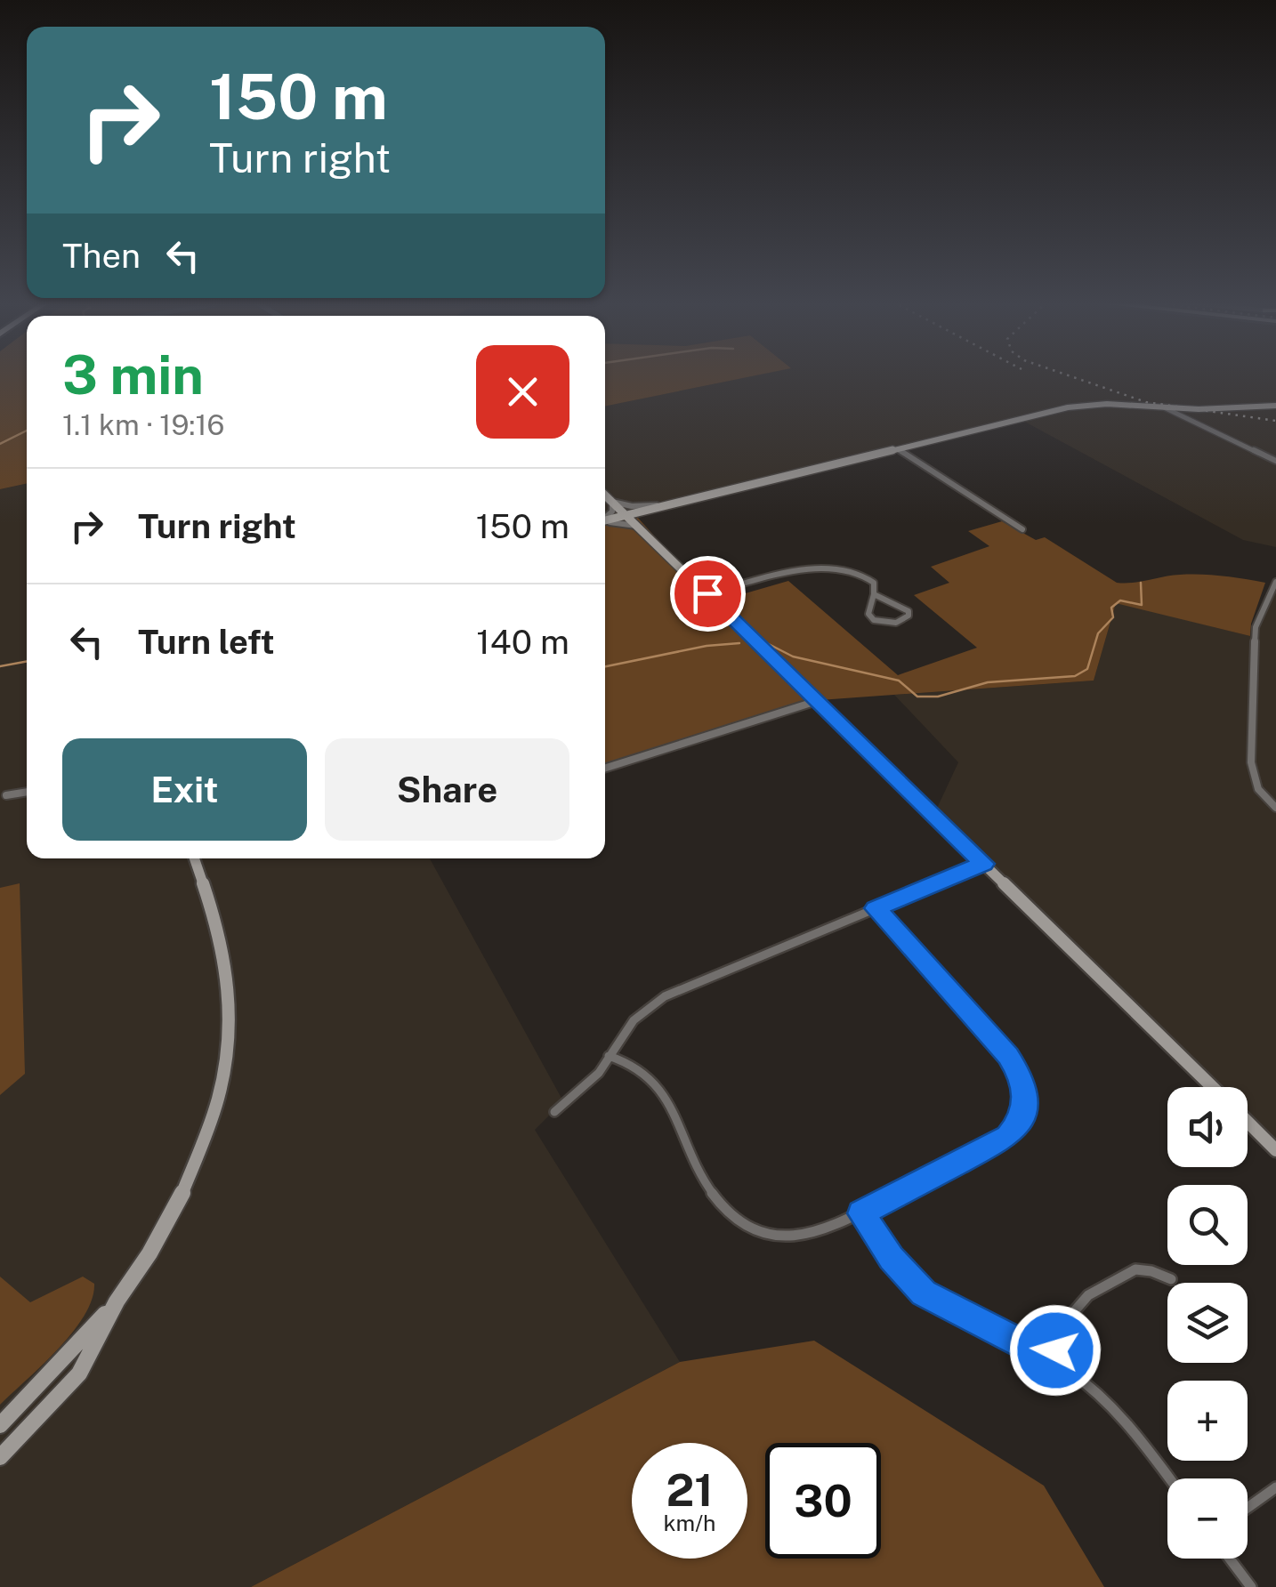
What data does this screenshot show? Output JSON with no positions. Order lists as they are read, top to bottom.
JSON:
{
  "page": {
    "turn": ["150 m", "Turn right"],
    "then": "Then",
    "heading": ["3 min", "1.1 km · 19:16"],
    "list": [
      {
        "name": "Turn right",
        "value": "150 m"
      },
      {
        "name": "Turn left",
        "value": "140 m"
      }
    ],
    "buttons": ["Exit", "Share"],
    "map_buttons": ["+", "−"],
    "speed": "21 km/h",
    "limit": "30"
  }
}
